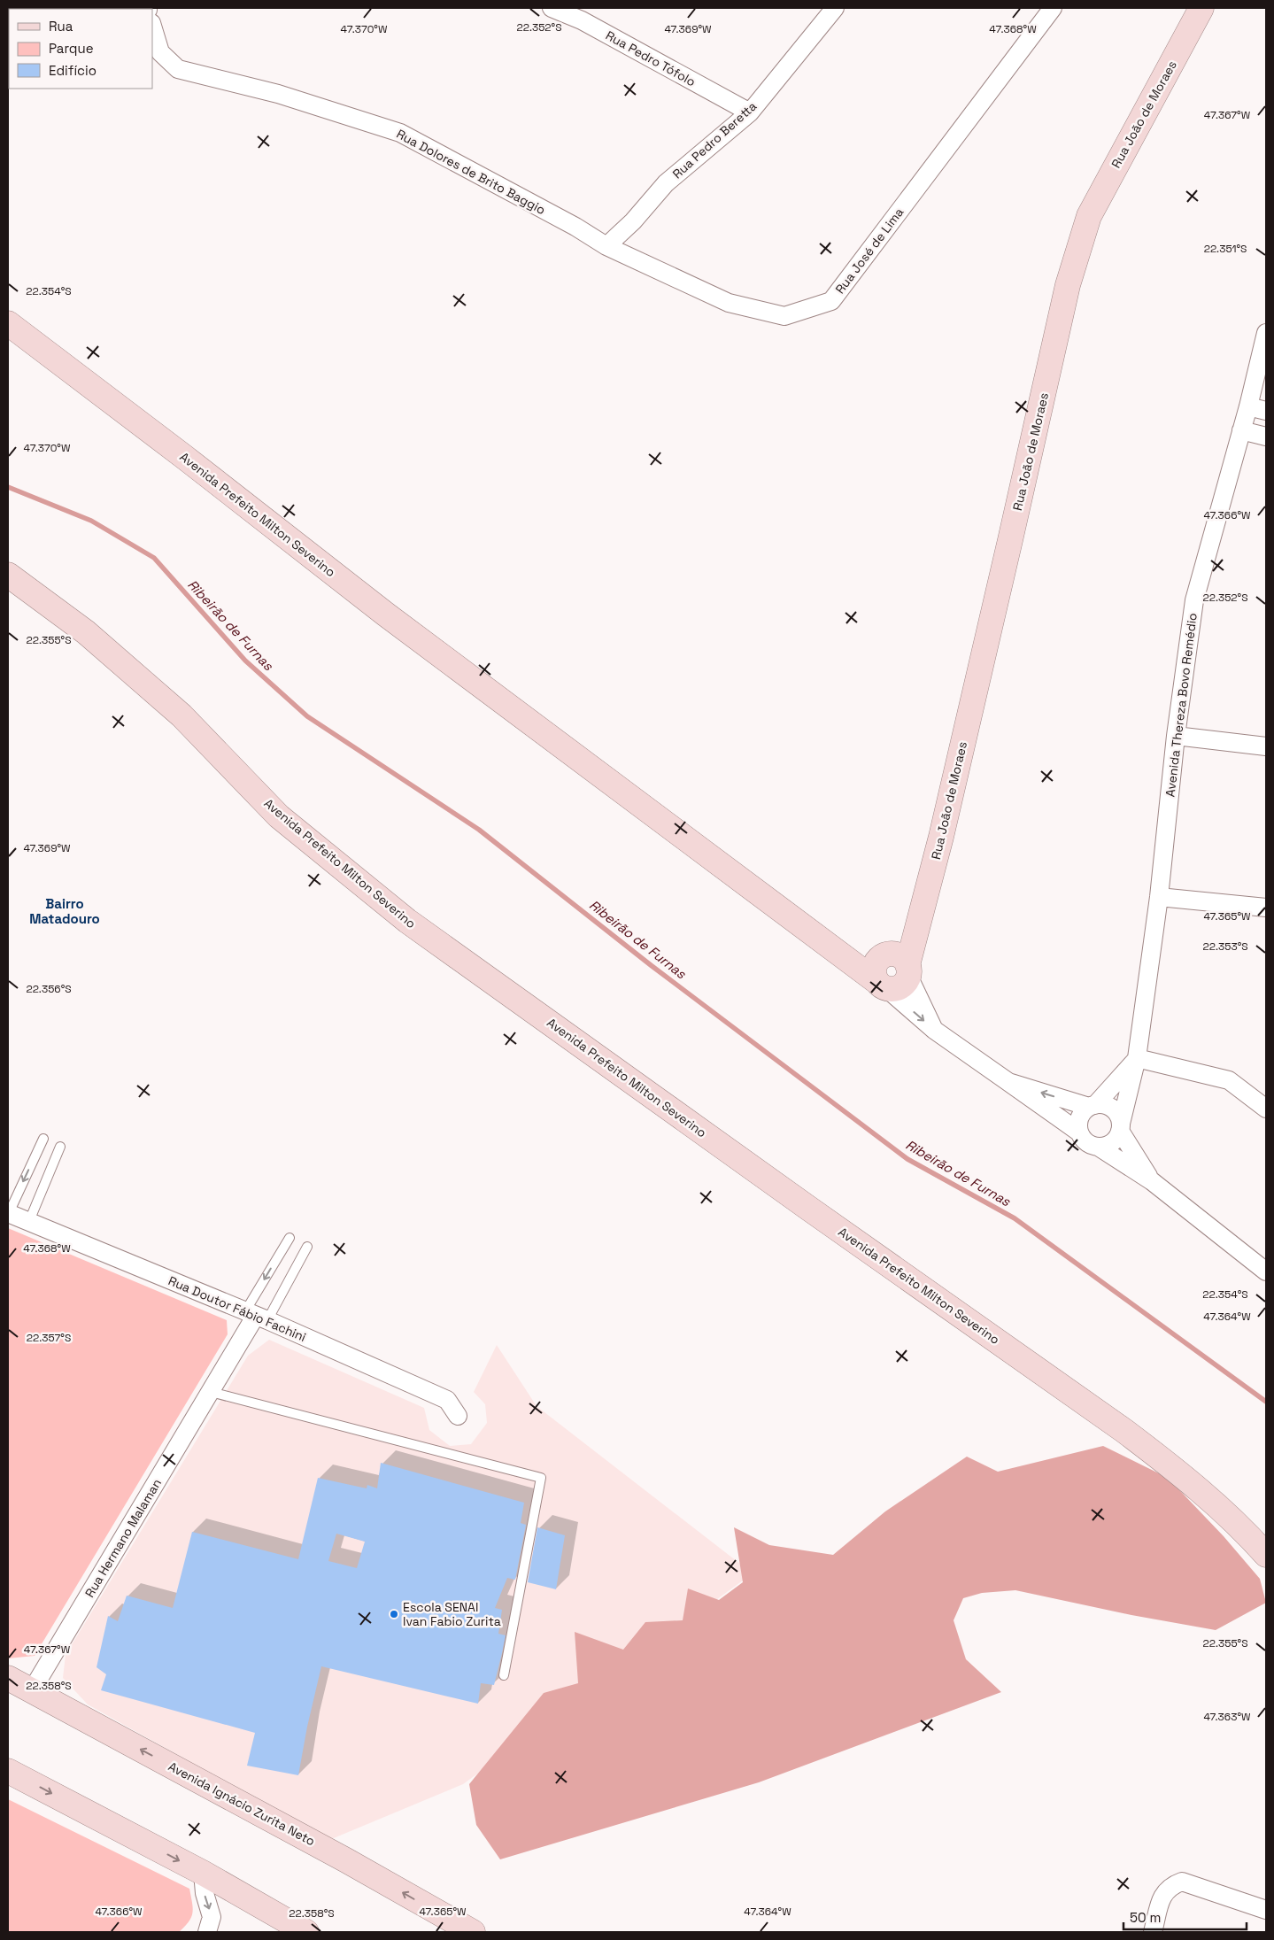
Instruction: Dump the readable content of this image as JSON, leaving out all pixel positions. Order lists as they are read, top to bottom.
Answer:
{
  "streets": {
    "main road": ["Rua João de Moraes", "Avenida Prefeito Milton Severino", "Avenida Ignácio Zurita Neto"],
    "street": [
      "Rua Pedro Tófolo",
      "Rua Pedro Beretta",
      "Rua Dolores de Brito Baggio",
      "Rua José de Lima",
      "Avenida Thereza Bovo Remédio",
      "Rua Doutor Fábio Fachini",
      "Rua Hermano Malaman"
    ]
  },
  "crossings": [
    ["Rua Pedro Tófolo", "Rua Pedro Beretta"],
    ["Rua João de Moraes", "Avenida Prefeito Milton Severino"],
    ["Rua Pedro Beretta", "Rua Dolores de Brito Baggio"],
    ["Rua Pedro Beretta", "Rua José de Lima"],
    ["Rua Dolores de Brito Baggio", "Rua José de Lima"],
    ["Avenida Prefeito Milton Severino", "Avenida Thereza Bovo Remédio"],
    ["Rua Doutor Fábio Fachini", "Rua Hermano Malaman"],
    ["Rua Hermano Malaman", "Avenida Ignácio Zurita Neto"]
  ],
  "districts": ["Bairro Matadouro"],
  "water": ["Ribeirão de Furnas"],
  "places": ["Escola SENAI Ivan Fabio Zurita"],
  "legend": ["Rua", "Parque", "Edifício"],
  "scale_bar": "50 m",
  "coordinates": [
    "22.352°S",
    "47.370°W",
    "47.369°W",
    "47.368°W",
    "47.367°W",
    "22.351°S",
    "22.354°S",
    "47.366°W",
    "22.355°S",
    "47.365°W",
    "22.353°S",
    "22.356°S",
    "47.364°W",
    "22.357°S",
    "22.358°S",
    "47.363°W"
  ]
}
